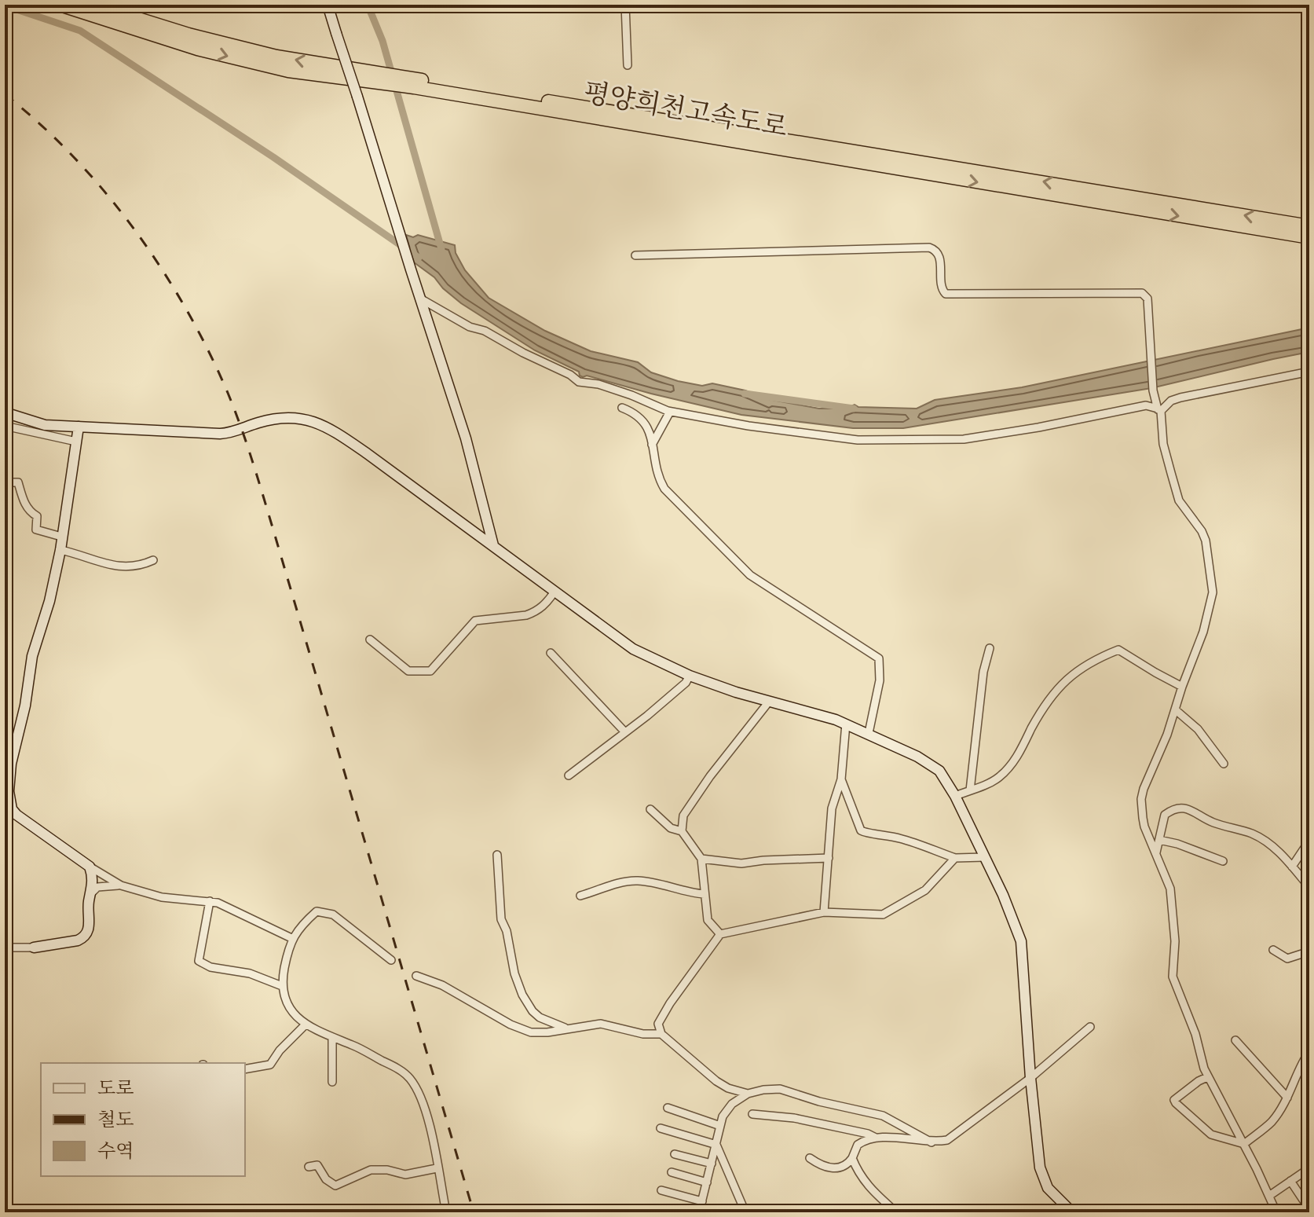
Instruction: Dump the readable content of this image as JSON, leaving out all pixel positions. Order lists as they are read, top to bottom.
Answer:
{
  "streets": {
    "highway": ["평양희천고속도로"]
  },
  "legend": ["도로", "철도", "수역"]
}
